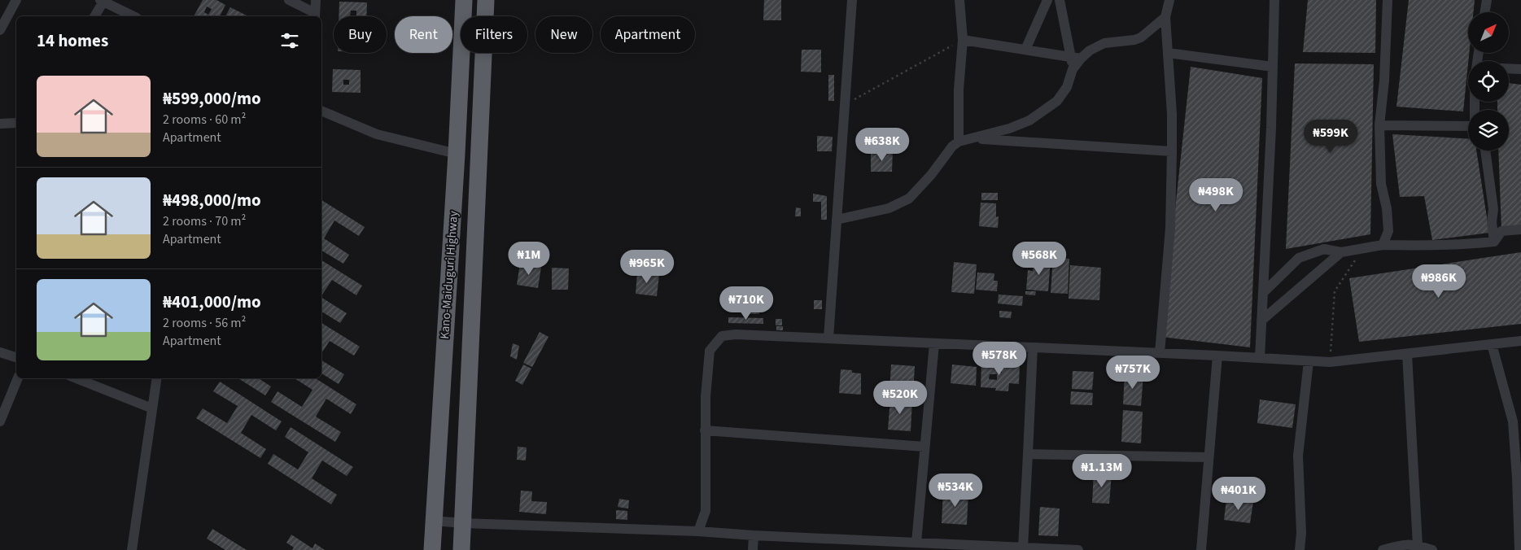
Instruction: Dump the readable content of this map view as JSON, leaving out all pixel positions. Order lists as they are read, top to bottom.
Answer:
{
  "streets": {
    "highway": ["Kano-Maiduguri Highway"]
  },
  "north": "top right",
  "page": {
    "chip": [
      "Buy",
      "Rent",
      "Filters",
      "New",
      "Apartment"
    ],
    "heading": "14 homes",
    "list": [
      {
        "name": "₦599,000/mo",
        "note": "2 rooms · 60 m² · Apartment"
      },
      {
        "name": "₦498,000/mo",
        "note": "2 rooms · 70 m² · Apartment"
      },
      {
        "name": "₦401,000/mo",
        "note": "2 rooms · 56 m² · Apartment"
      }
    ],
    "price": [
      "₦599K",
      "₦638K",
      "₦498K",
      "₦1M",
      "₦568K",
      "₦965K",
      "₦986K",
      "₦710K",
      "₦578K",
      "₦757K",
      "₦520K",
      "₦1.13M",
      "₦534K",
      "₦401K"
    ]
  }
}
